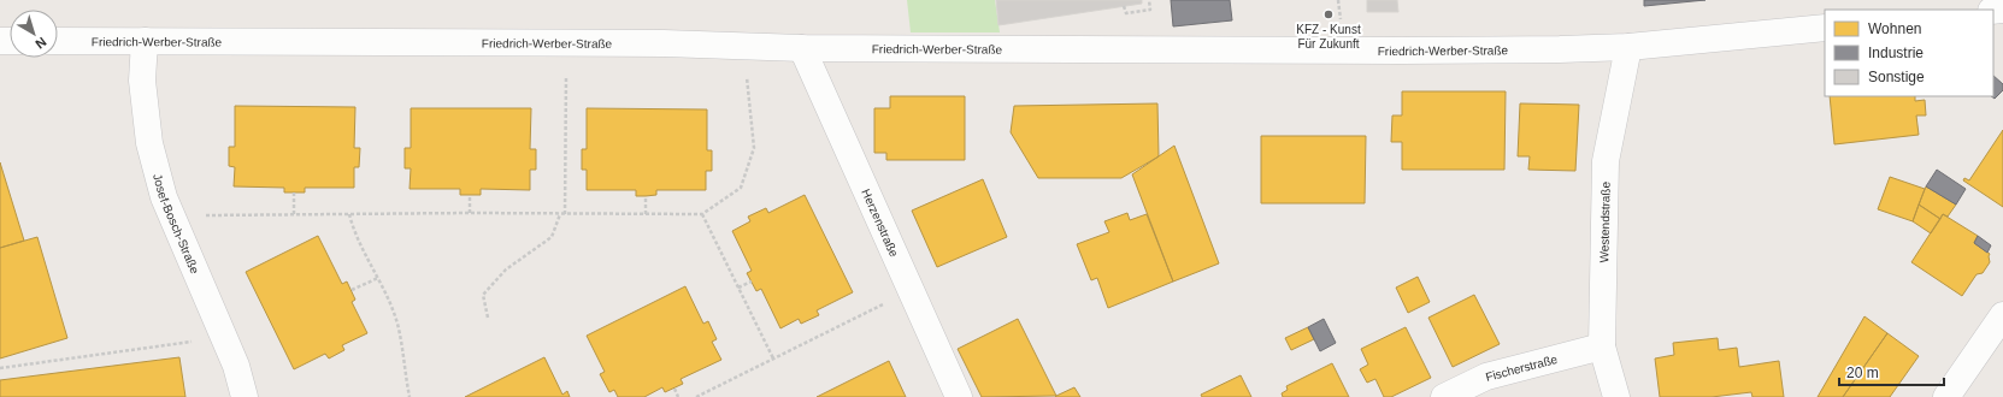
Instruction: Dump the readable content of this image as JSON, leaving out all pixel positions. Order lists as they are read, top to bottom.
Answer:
{
  "streets": {
    "street": [
      "Friedrich-Werber-Straße",
      "Westendstraße",
      "Josef-Bosch-Straße",
      "Herzenstraße",
      "Fischerstraße"
    ]
  },
  "crossings": [
    ["Friedrich-Werber-Straße", "Westendstraße"],
    ["Friedrich-Werber-Straße", "Josef-Bosch-Straße"],
    ["Friedrich-Werber-Straße", "Herzenstraße"],
    ["Westendstraße", "Fischerstraße"]
  ],
  "places": ["KFZ - Kunst Für Zukunft"],
  "legend": ["Wohnen", "Industrie", "Sonstige"],
  "scale_bar": "20 m",
  "north": "bottom right"
}
